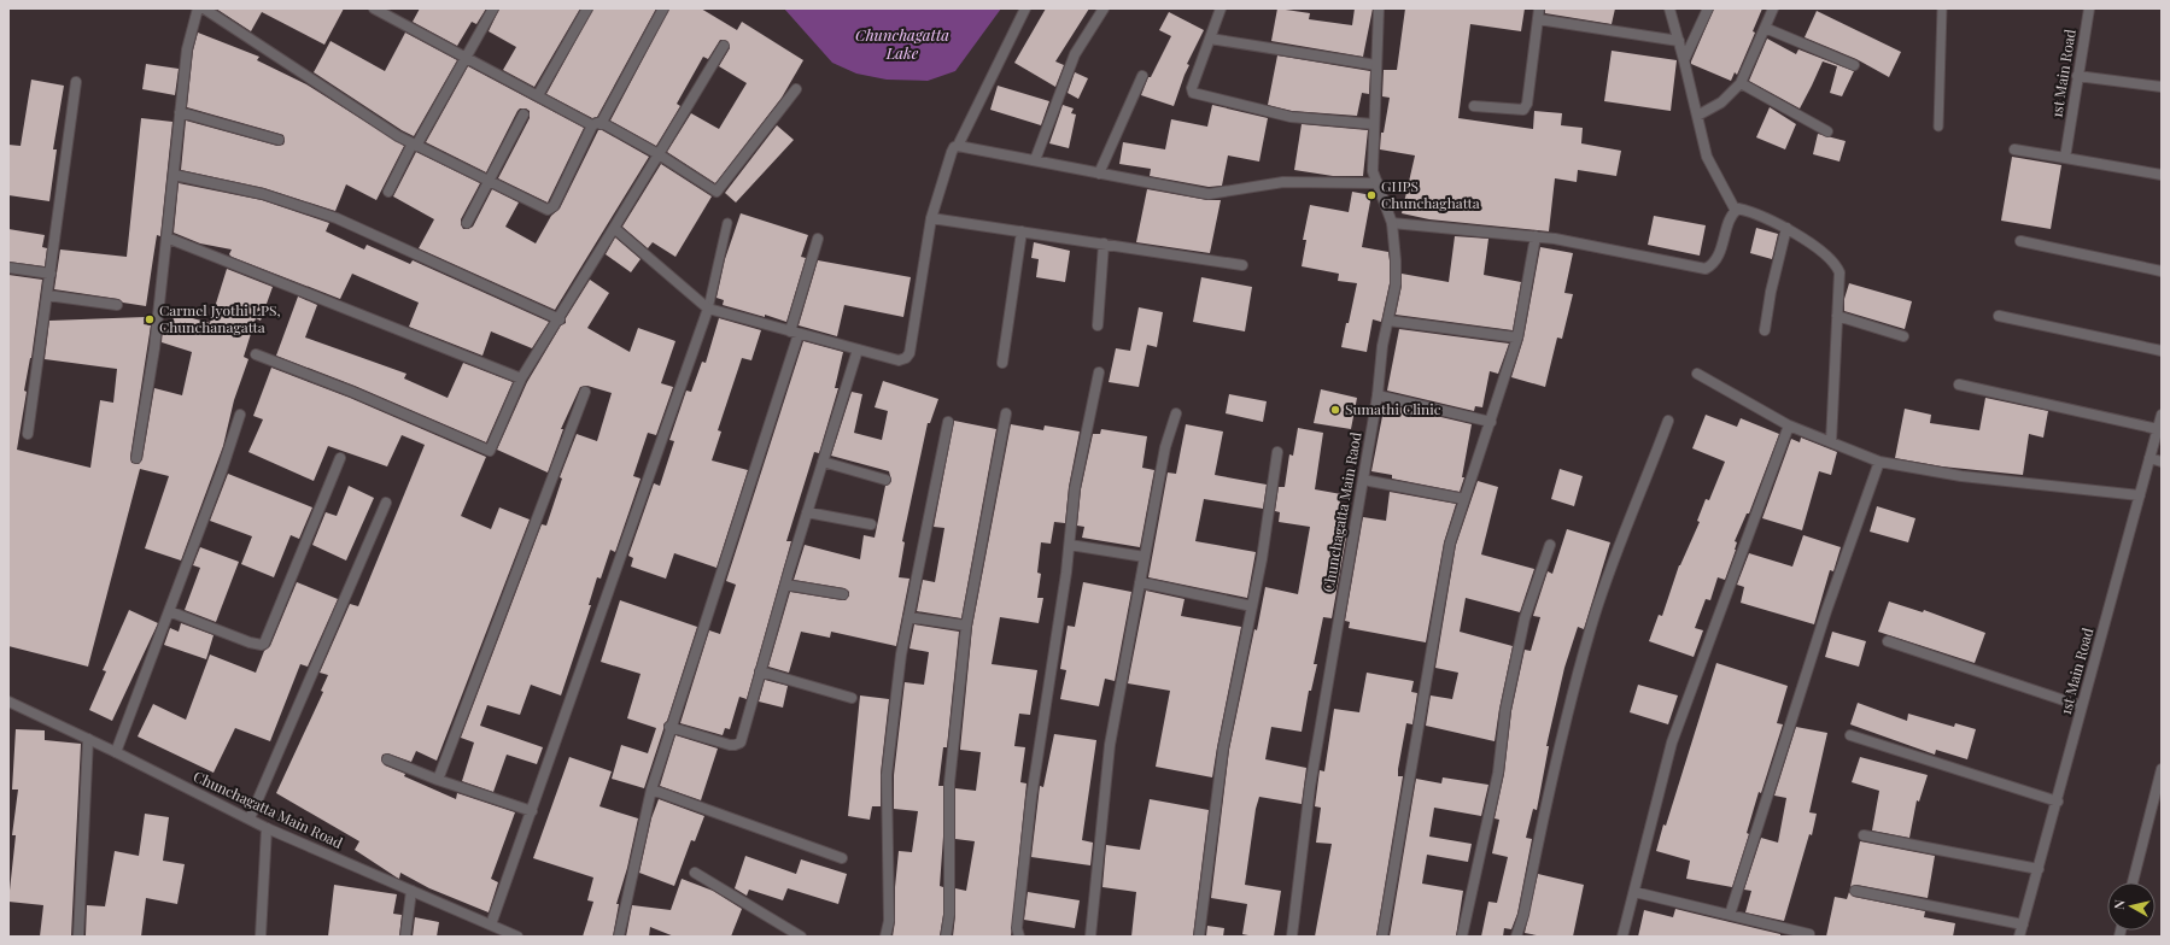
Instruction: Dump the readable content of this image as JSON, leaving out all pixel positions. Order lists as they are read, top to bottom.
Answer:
{
  "streets": {
    "street": ["1st Main Road", "Chunchagatta Main Raod", "Chunchagatta Main Road"]
  },
  "water": ["Chunchagatta Lake"],
  "places": ["GHPS Chunchaghatta", "Carmel Jyothi LPS, Chunchanagatta", "Sumathi Clinic"],
  "north": "left"
}
